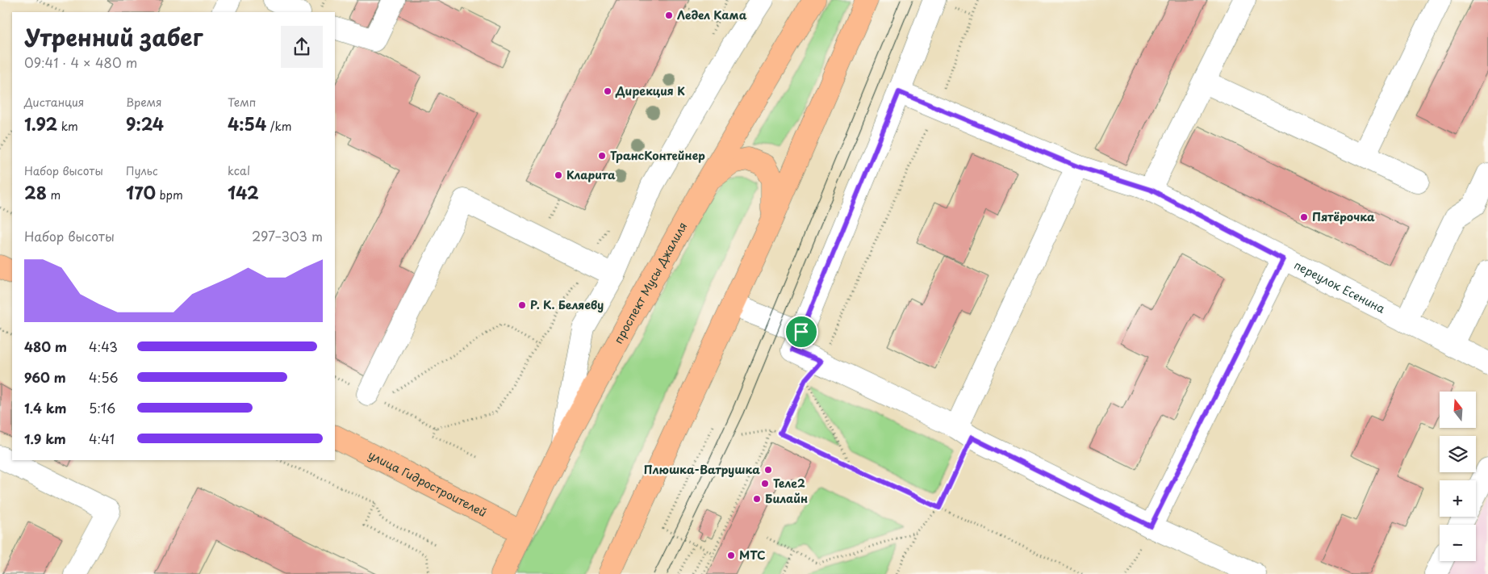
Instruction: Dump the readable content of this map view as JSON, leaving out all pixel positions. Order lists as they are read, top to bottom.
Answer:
{
  "streets": {
    "main road": ["проспект Мусы Джалиля", "улица Гидростроителей"],
    "street": ["переулок Есенина"]
  },
  "crossings": [
    ["проспект Мусы Джалиля", "улица Гидростроителей"]
  ],
  "places": [
    "Ледел Кама",
    "Дирекция К",
    "ТрансКонтейнер",
    "Кларита",
    "Пятёрочка",
    "Р. К. Беляеву",
    "Плюшка-Ватрушка",
    "Теле2",
    "Билайн",
    "МТС"
  ],
  "north": "top",
  "page": {
    "heading": ["Утренний забег", "09:41 · 4 × 480 m"],
    "stats": [
      ["Дистанция", "1.92 km"],
      ["Время", "9:24"],
      ["Темп", "4:54 /km"],
      ["Набор высоты", "28 m"],
      ["Пульс", "170 bpm"],
      ["kcal", "142"]
    ],
    "chart": ["Набор высоты", "297–303 m"],
    "list": [
      {
        "name": "480 m",
        "note": "4:43"
      },
      {
        "name": "960 m",
        "note": "4:56"
      },
      {
        "name": "1.4 km",
        "note": "5:16"
      },
      {
        "name": "1.9 km",
        "note": "4:41"
      }
    ],
    "map_buttons": ["+", "−"]
  }
}
